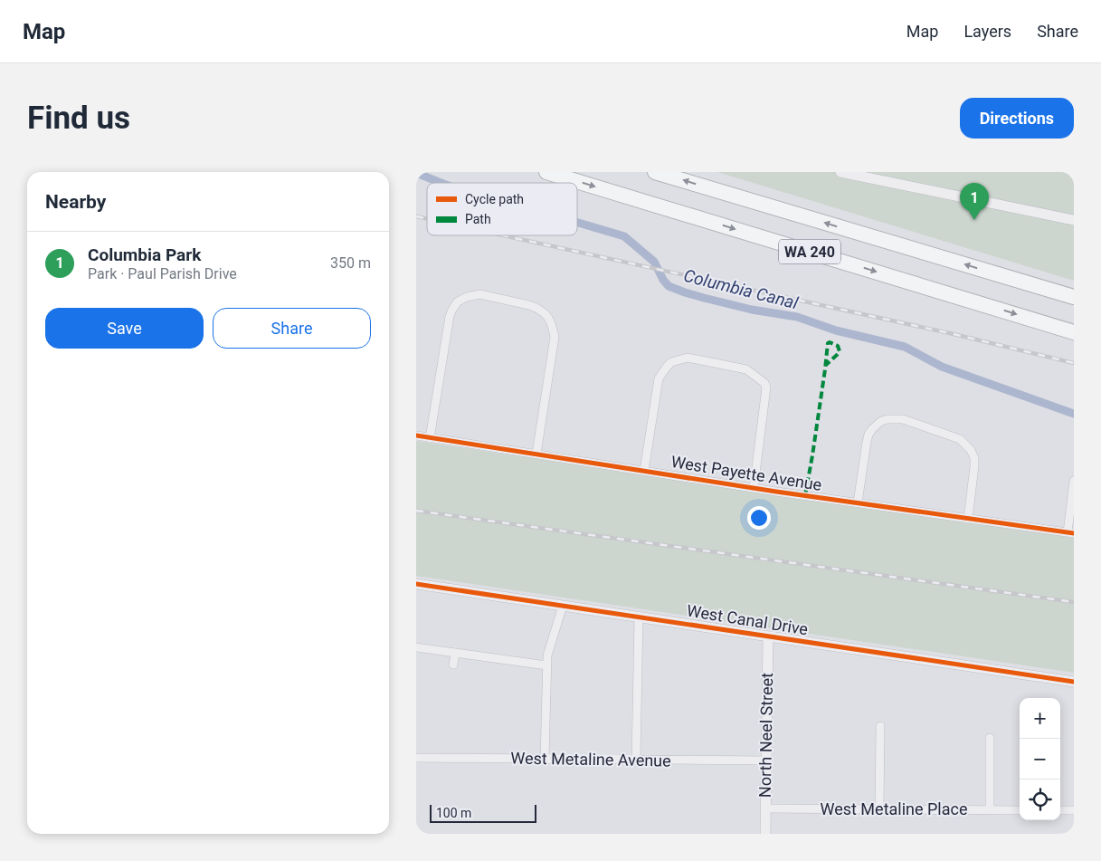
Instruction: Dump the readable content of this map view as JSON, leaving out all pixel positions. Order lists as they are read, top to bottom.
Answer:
{
  "streets": {
    "highway": ["WA 240"],
    "street": [
      "West Payette Avenue",
      "West Canal Drive",
      "North Neel Street",
      "West Metaline Avenue",
      "West Metaline Place"
    ]
  },
  "crossings": [
    ["West Canal Drive", "North Neel Street"],
    ["North Neel Street", "West Metaline Avenue"],
    ["North Neel Street", "West Metaline Place"]
  ],
  "water": ["Columbia Canal"],
  "legend": ["Cycle path", "Path"],
  "scale_bar": "100 m",
  "page": {
    "header": "Map",
    "nav": ["Map", "Layers", "Share"],
    "buttons": [
      "Directions",
      ["Save", "Share"]
    ],
    "title": "Find us",
    "heading": "Nearby",
    "pins": "1",
    "list": [
      {
        "mark": "1",
        "name": "Columbia Park",
        "note": "Park · Paul Parish Drive",
        "value": "350 m"
      }
    ],
    "map_buttons": ["+", "−"],
    "scale": "100 m"
  }
}
